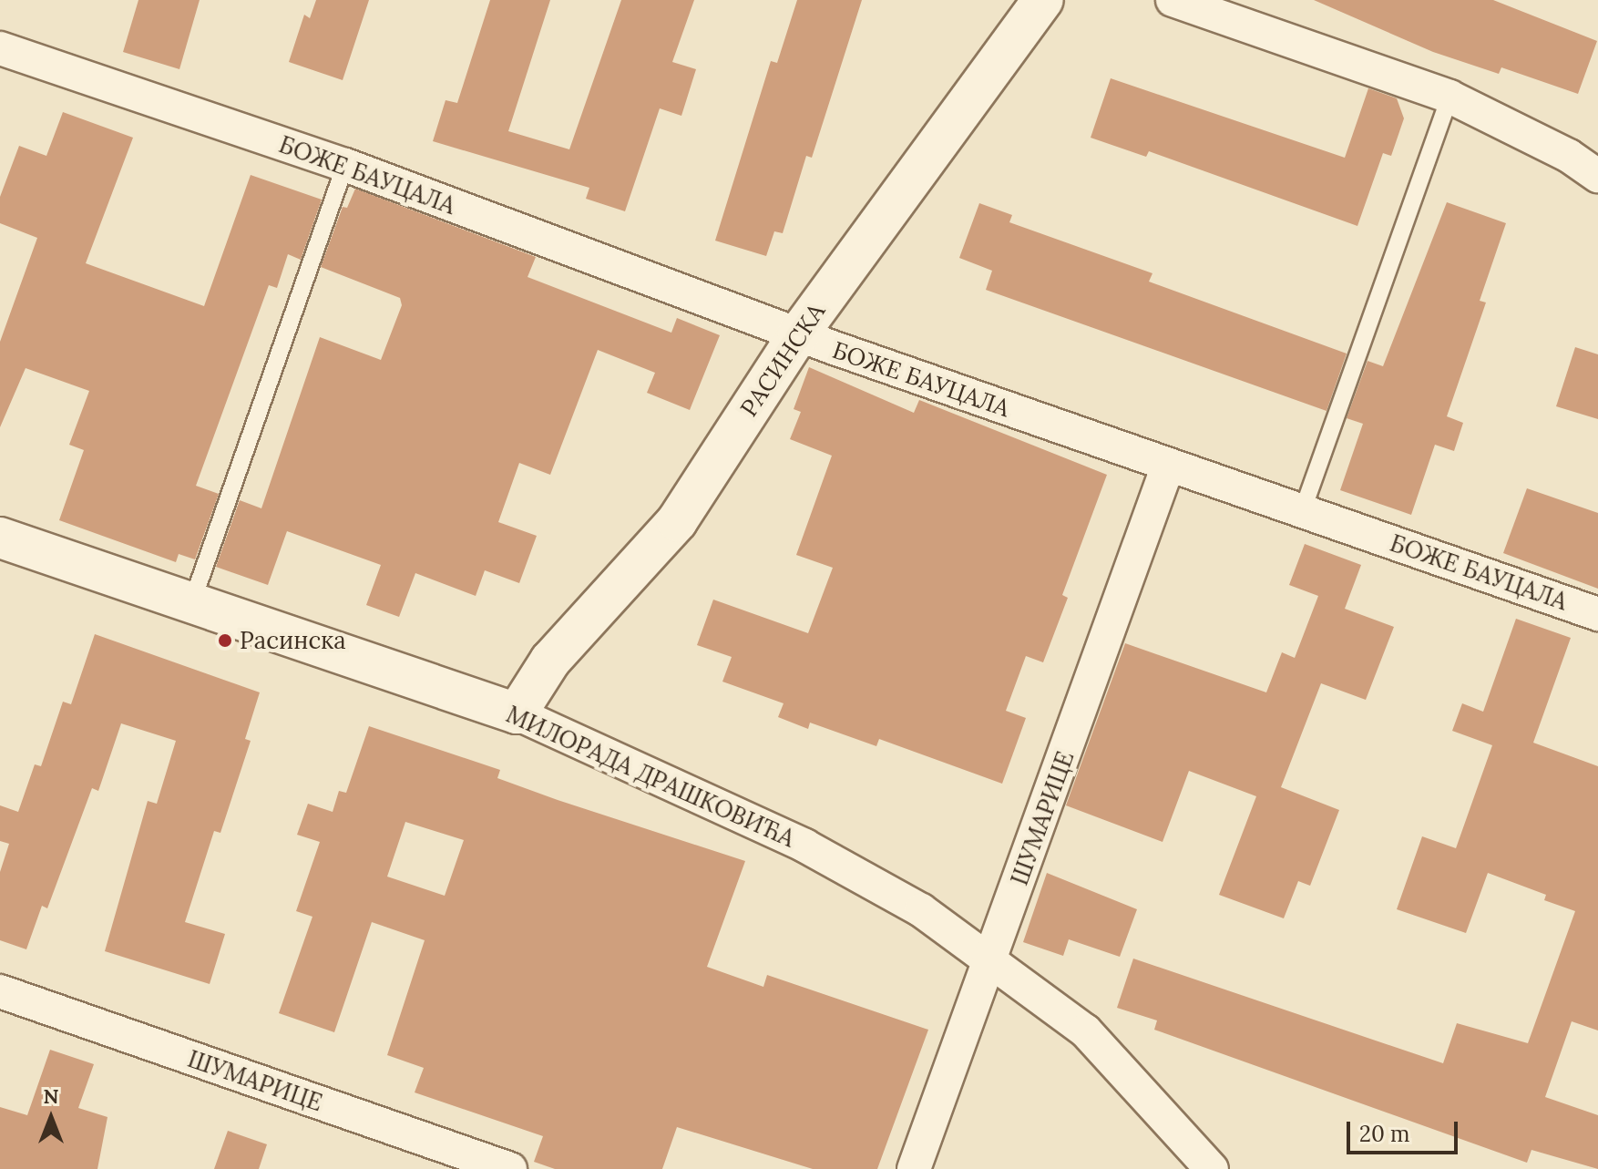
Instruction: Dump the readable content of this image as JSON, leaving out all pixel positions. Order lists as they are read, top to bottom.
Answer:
{
  "streets": {
    "street": [
      "БОЖЕ БАУЦАЛА",
      "РАСИНСКА",
      "МИЛОРАДА ДРАШКОВИЋА",
      "ШУМАРИЦЕ"
    ]
  },
  "crossings": [
    ["БОЖЕ БАУЦАЛА", "РАСИНСКА"],
    ["БОЖЕ БАУЦАЛА", "ШУМАРИЦЕ"],
    ["РАСИНСКА", "МИЛОРАДА ДРАШКОВИЋА"],
    ["МИЛОРАДА ДРАШКОВИЋА", "ШУМАРИЦЕ"]
  ],
  "places": ["Расинска"],
  "scale_bar": "20 m",
  "north": "top"
}
